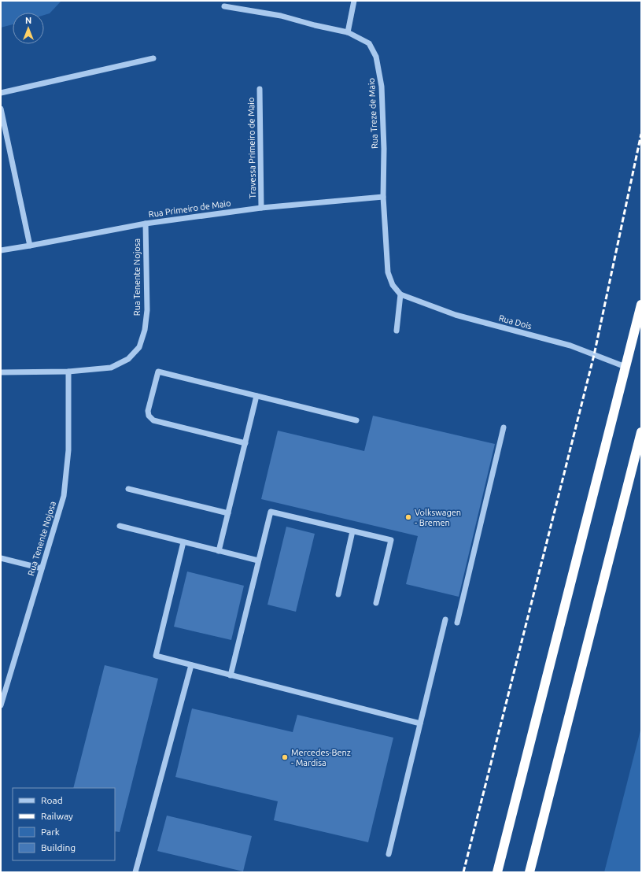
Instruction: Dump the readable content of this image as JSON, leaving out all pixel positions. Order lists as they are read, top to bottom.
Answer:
{
  "streets": {
    "street": [
      "Rua Treze de Maio",
      "Travessa Primeiro de Maio",
      "Rua Primeiro de Maio",
      "Rua Tenente Nojosa",
      "Rua Dois"
    ]
  },
  "crossings": [
    ["Rua Treze de Maio", "Rua Primeiro de Maio"],
    ["Rua Treze de Maio", "Rua Dois"],
    ["Travessa Primeiro de Maio", "Rua Primeiro de Maio"],
    ["Rua Primeiro de Maio", "Rua Tenente Nojosa"]
  ],
  "places": ["Volkswagen - Bremen", "Mercedes-Benz - Mardisa"],
  "legend": [
    "Road",
    "Railway",
    "Park",
    "Building"
  ],
  "north": "top"
}
